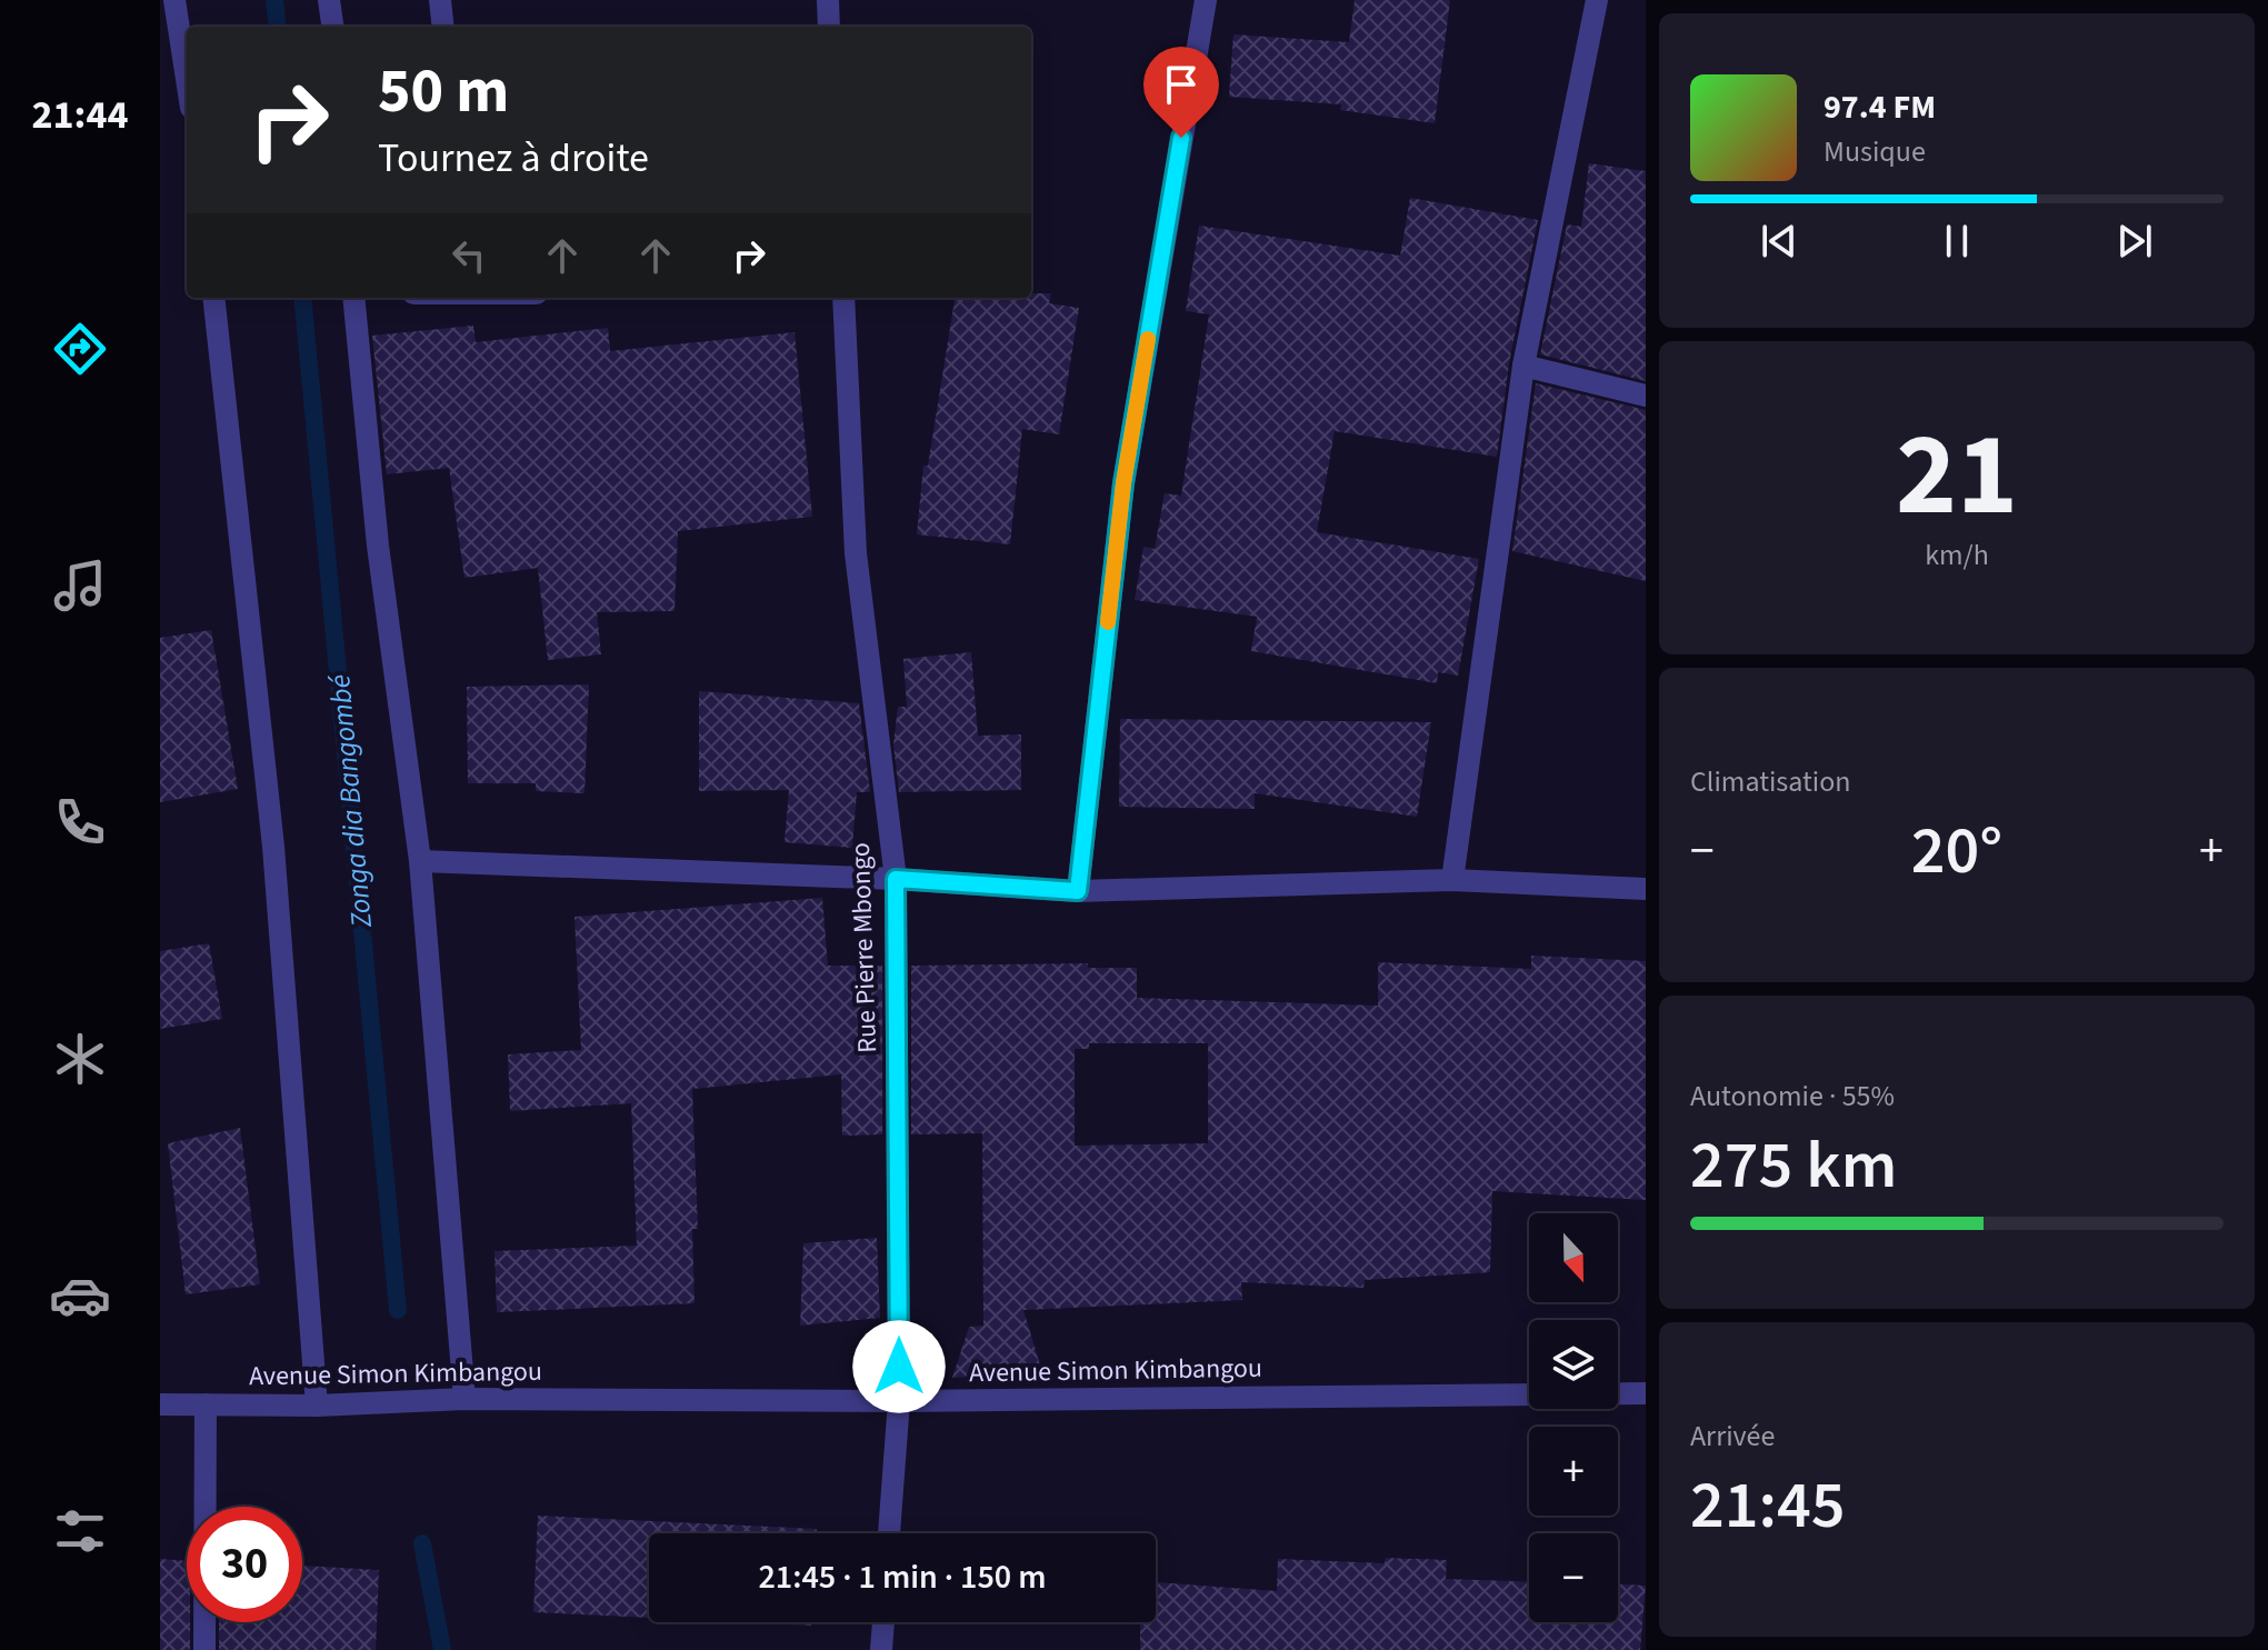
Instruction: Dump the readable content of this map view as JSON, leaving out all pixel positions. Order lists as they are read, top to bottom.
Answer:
{
  "streets": {
    "street": ["Rue Pierre Mbongo", "Avenue Simon Kimbangou"]
  },
  "crossings": [
    ["Rue Pierre Mbongo", "Avenue Simon Kimbangou"]
  ],
  "water": ["Zonga dia Bangombé"],
  "north": "bottom",
  "page": {
    "tabs": "21:44",
    "turn": ["50 m", "Tournez à droite"],
    "song": ["97.4 FM", "Musique"],
    "tile": [
      ["21", "km/h"],
      "Climatisation",
      ["Autonomie · 55%", "275 km"],
      ["Arrivée", "21:45"]
    ],
    "heat": ["−", "20°", "+"],
    "map_buttons": ["+", "−"],
    "limit": "30",
    "trip": "21:45 · 1 min · 150 m"
  }
}
